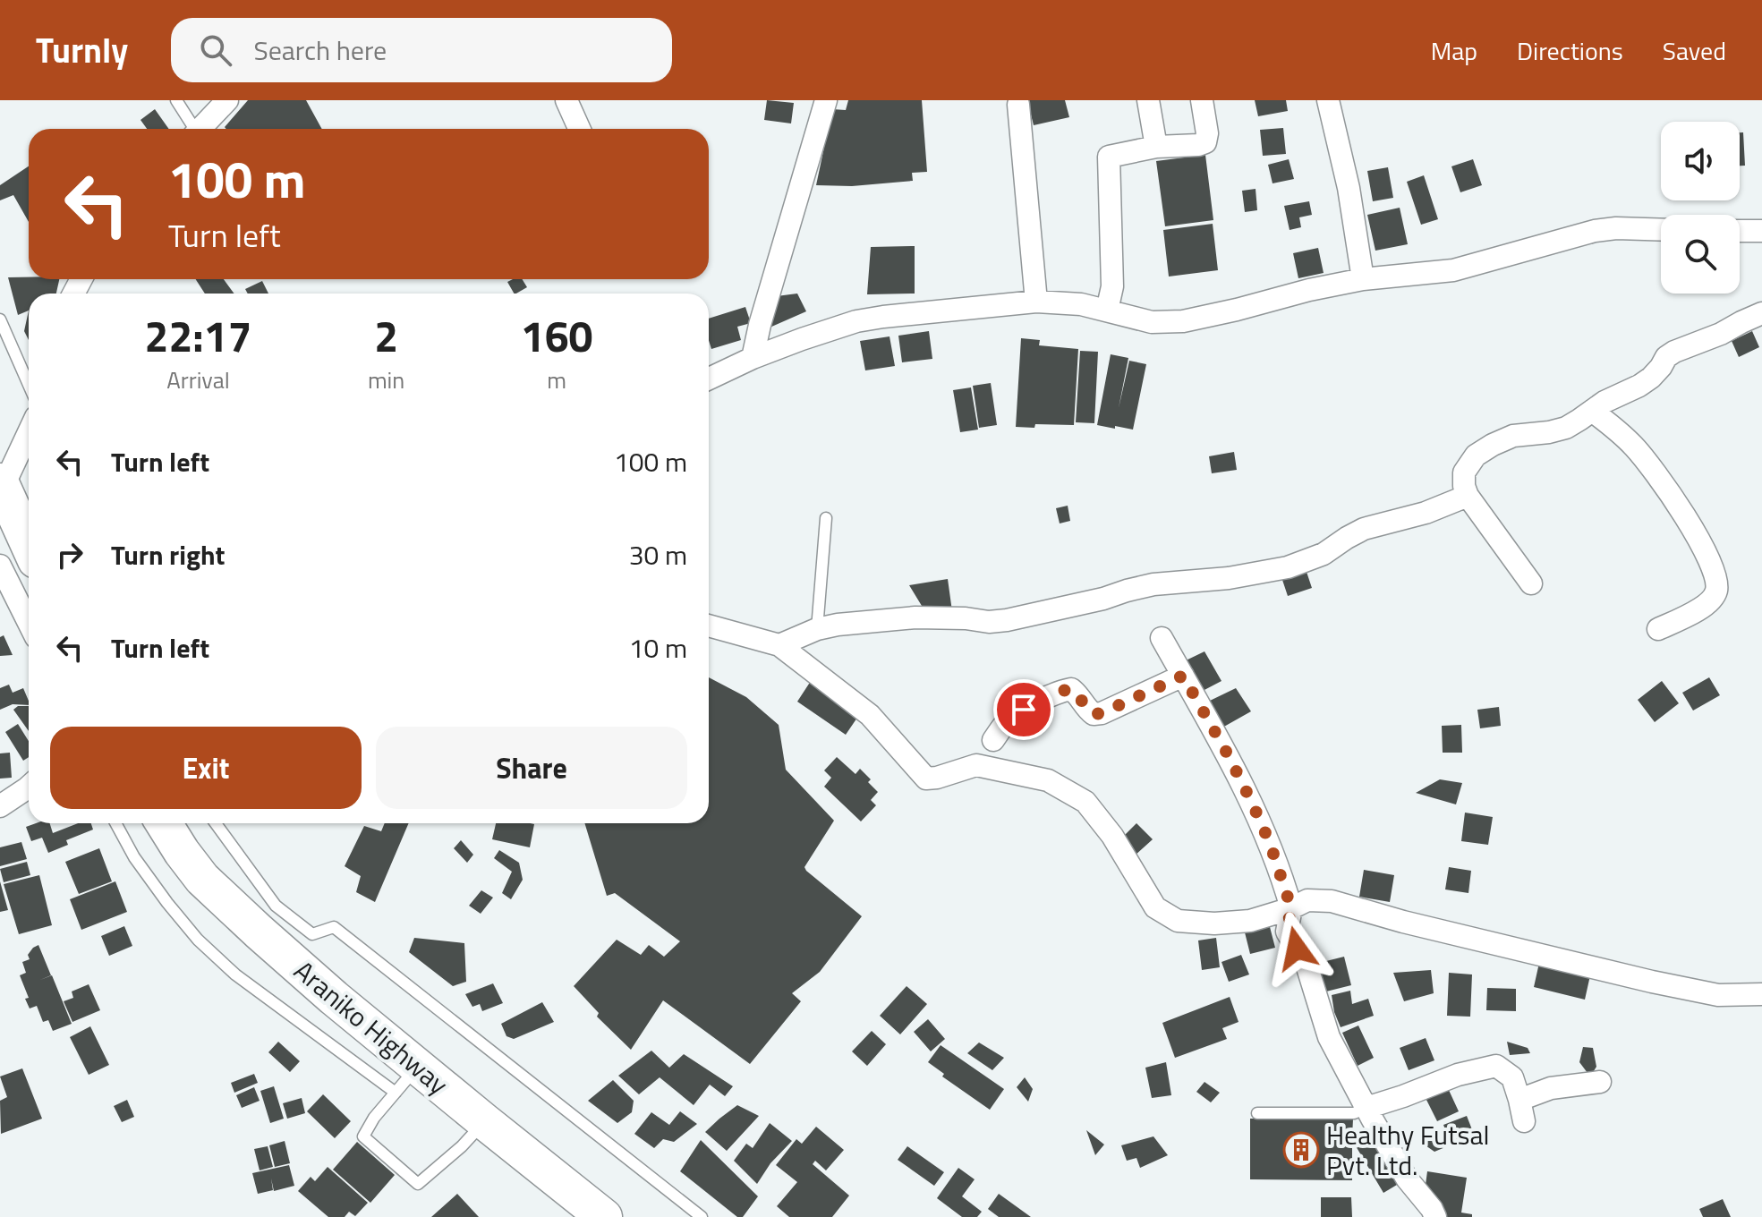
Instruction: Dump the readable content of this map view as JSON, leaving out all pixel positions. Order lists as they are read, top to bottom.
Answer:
{
  "streets": {
    "highway": ["Araniko Highway"]
  },
  "places": {
    "building": ["Healthy Futsal Pvt. Ltd."]
  },
  "page": {
    "header": "Turnly",
    "search": "Search here",
    "nav": ["Map", "Directions", "Saved"],
    "turn": ["100 m", "Turn left"],
    "eta": [
      "22:17",
      "Arrival",
      "2",
      "min",
      "160",
      "m"
    ],
    "list": [
      {
        "name": "Turn left",
        "value": "100 m"
      },
      {
        "name": "Turn right",
        "value": "30 m"
      },
      {
        "name": "Turn left",
        "value": "10 m"
      }
    ],
    "buttons": ["Exit", "Share"]
  }
}
